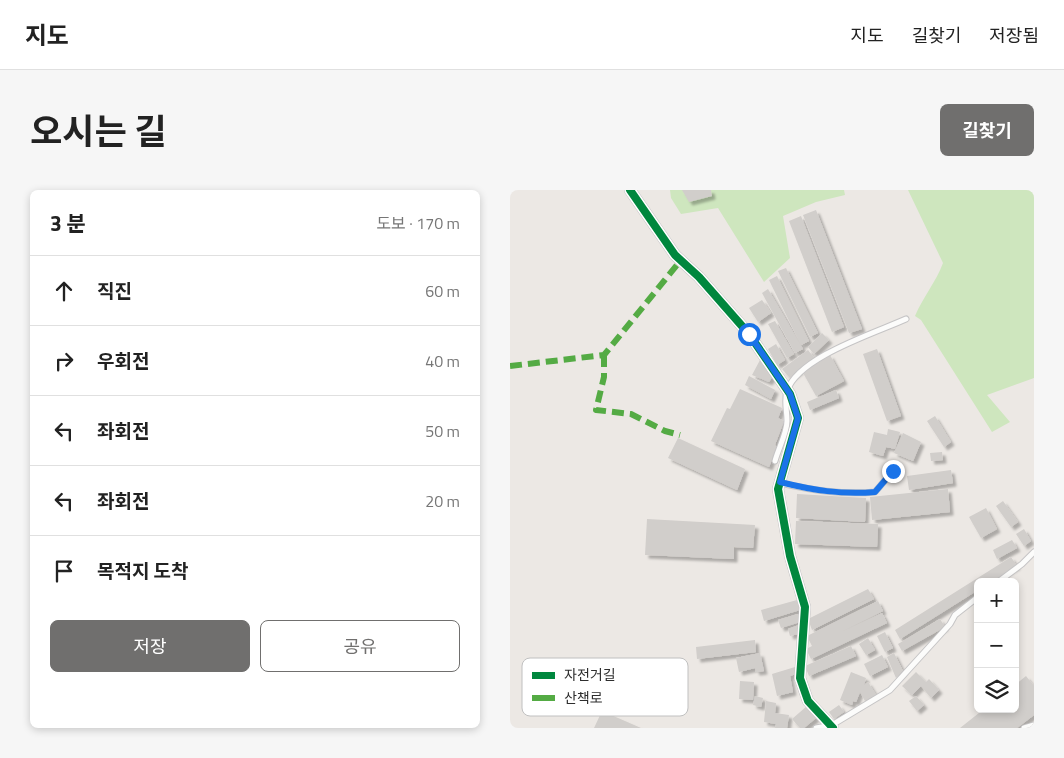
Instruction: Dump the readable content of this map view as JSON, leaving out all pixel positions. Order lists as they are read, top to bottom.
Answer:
{
  "legend": ["자전거길", "산책로"],
  "page": {
    "header": "지도",
    "nav": ["지도", "길찾기", "저장됨"],
    "title": "오시는 길",
    "buttons": [
      "길찾기",
      ["저장", "공유"]
    ],
    "heading": ["3 분", "도보 · 170 m"],
    "list": [
      ["직진", "60 m"],
      ["우회전", "40 m"],
      ["좌회전", "50 m"],
      ["좌회전", "20 m"],
      "목적지 도착"
    ],
    "map_buttons": ["+", "−"]
  }
}
